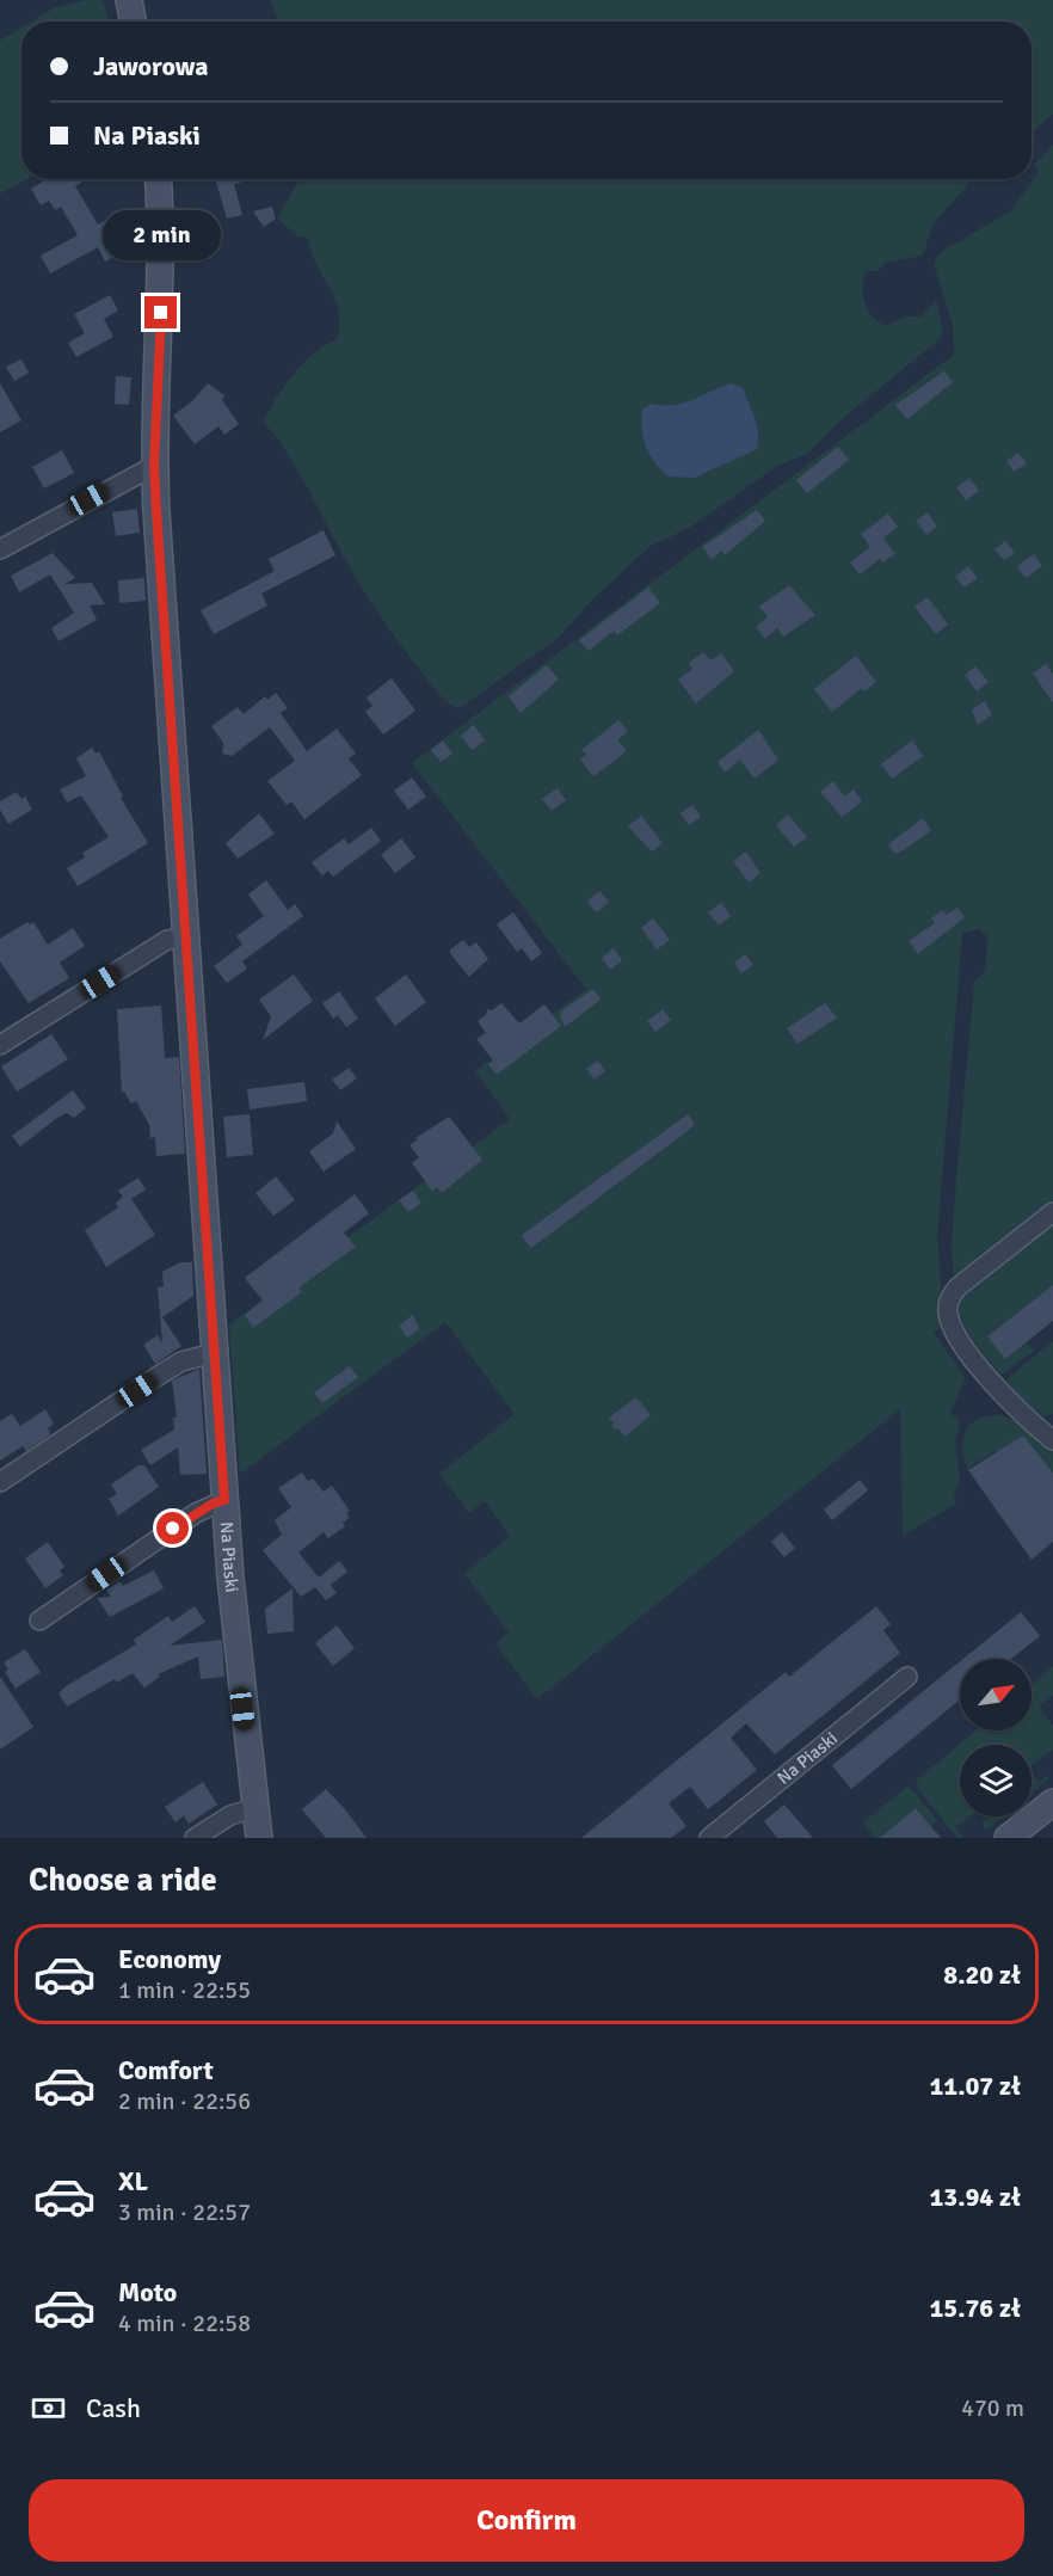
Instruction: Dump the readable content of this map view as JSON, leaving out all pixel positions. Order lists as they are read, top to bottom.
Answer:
{
  "streets": {
    "street": ["Na Piaski"]
  },
  "north": "top right",
  "page": {
    "banner": ["Jaworowa", "Na Piaski"],
    "bubble": "2 min",
    "heading": "Choose a ride",
    "list": [
      {
        "name": "Economy",
        "note": "1 min · 22:55",
        "value": "8.20 zł"
      },
      {
        "name": "Comfort",
        "note": "2 min · 22:56",
        "value": "11.07 zł"
      },
      {
        "name": "XL",
        "note": "3 min · 22:57",
        "value": "13.94 zł"
      },
      {
        "name": "Moto",
        "note": "4 min · 22:58",
        "value": "15.76 zł"
      }
    ],
    "pay": ["Cash", "470 m"],
    "buttons": "Confirm"
  }
}
